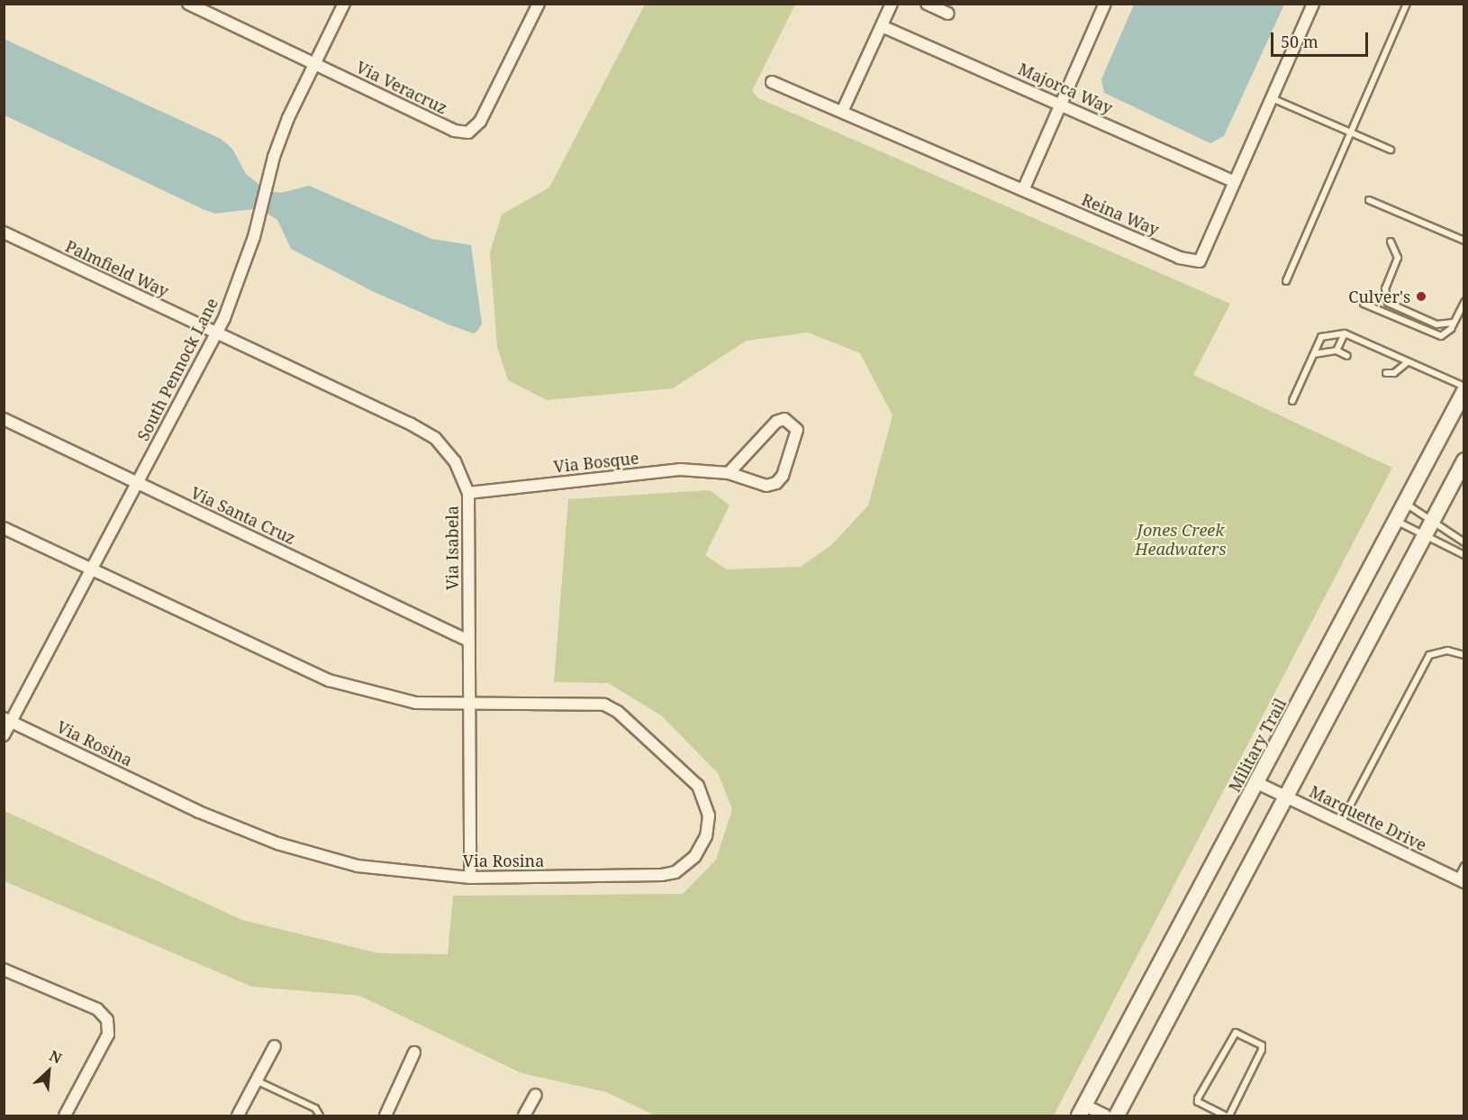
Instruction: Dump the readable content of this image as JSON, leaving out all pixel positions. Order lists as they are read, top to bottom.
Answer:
{
  "streets": {
    "main road": ["Military Trail"],
    "street": [
      "Via Veracruz",
      "Majorca Way",
      "Reina Way",
      "Palmfield Way",
      "South Pennock Lane",
      "Via Bosque",
      "Via Santa Cruz",
      "Via Isabela",
      "Via Rosina",
      "Marquette Drive"
    ]
  },
  "crossings": [
    ["Via Veracruz", "South Pennock Lane"],
    ["Majorca Way", "Reina Way"],
    ["Palmfield Way", "South Pennock Lane"],
    ["Palmfield Way", "Via Isabela"],
    ["South Pennock Lane", "Via Santa Cruz"],
    ["South Pennock Lane", "Via Isabela"],
    ["South Pennock Lane", "Via Rosina"],
    ["Via Bosque", "Via Isabela"],
    ["Via Santa Cruz", "Via Isabela"],
    ["Via Isabela", "Via Rosina"],
    ["Military Trail", "Marquette Drive"]
  ],
  "parks": ["Jones Creek Headwaters"],
  "places": ["Culver's"],
  "scale_bar": "50 m",
  "north": "top right"
}
